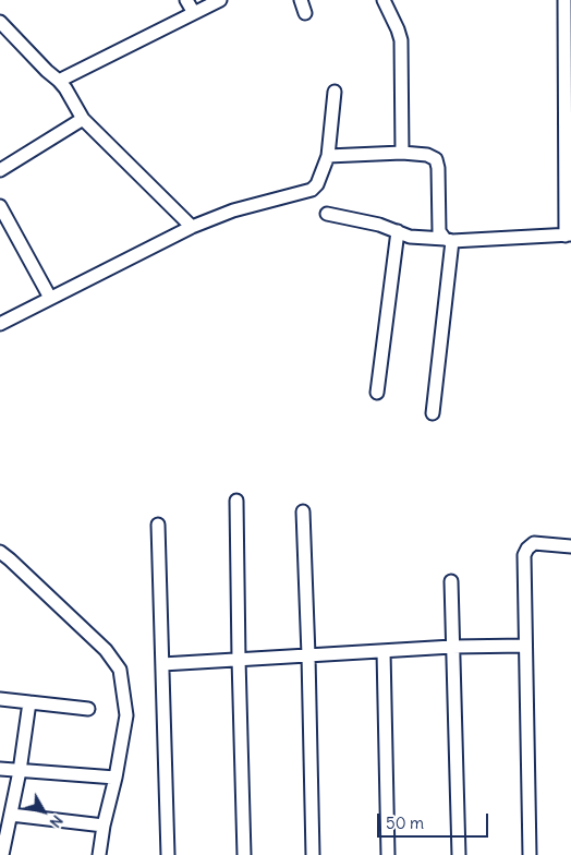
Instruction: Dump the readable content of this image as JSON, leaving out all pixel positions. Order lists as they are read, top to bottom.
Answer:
{
  "scale_bar": "50 m",
  "north": "bottom right"
}
